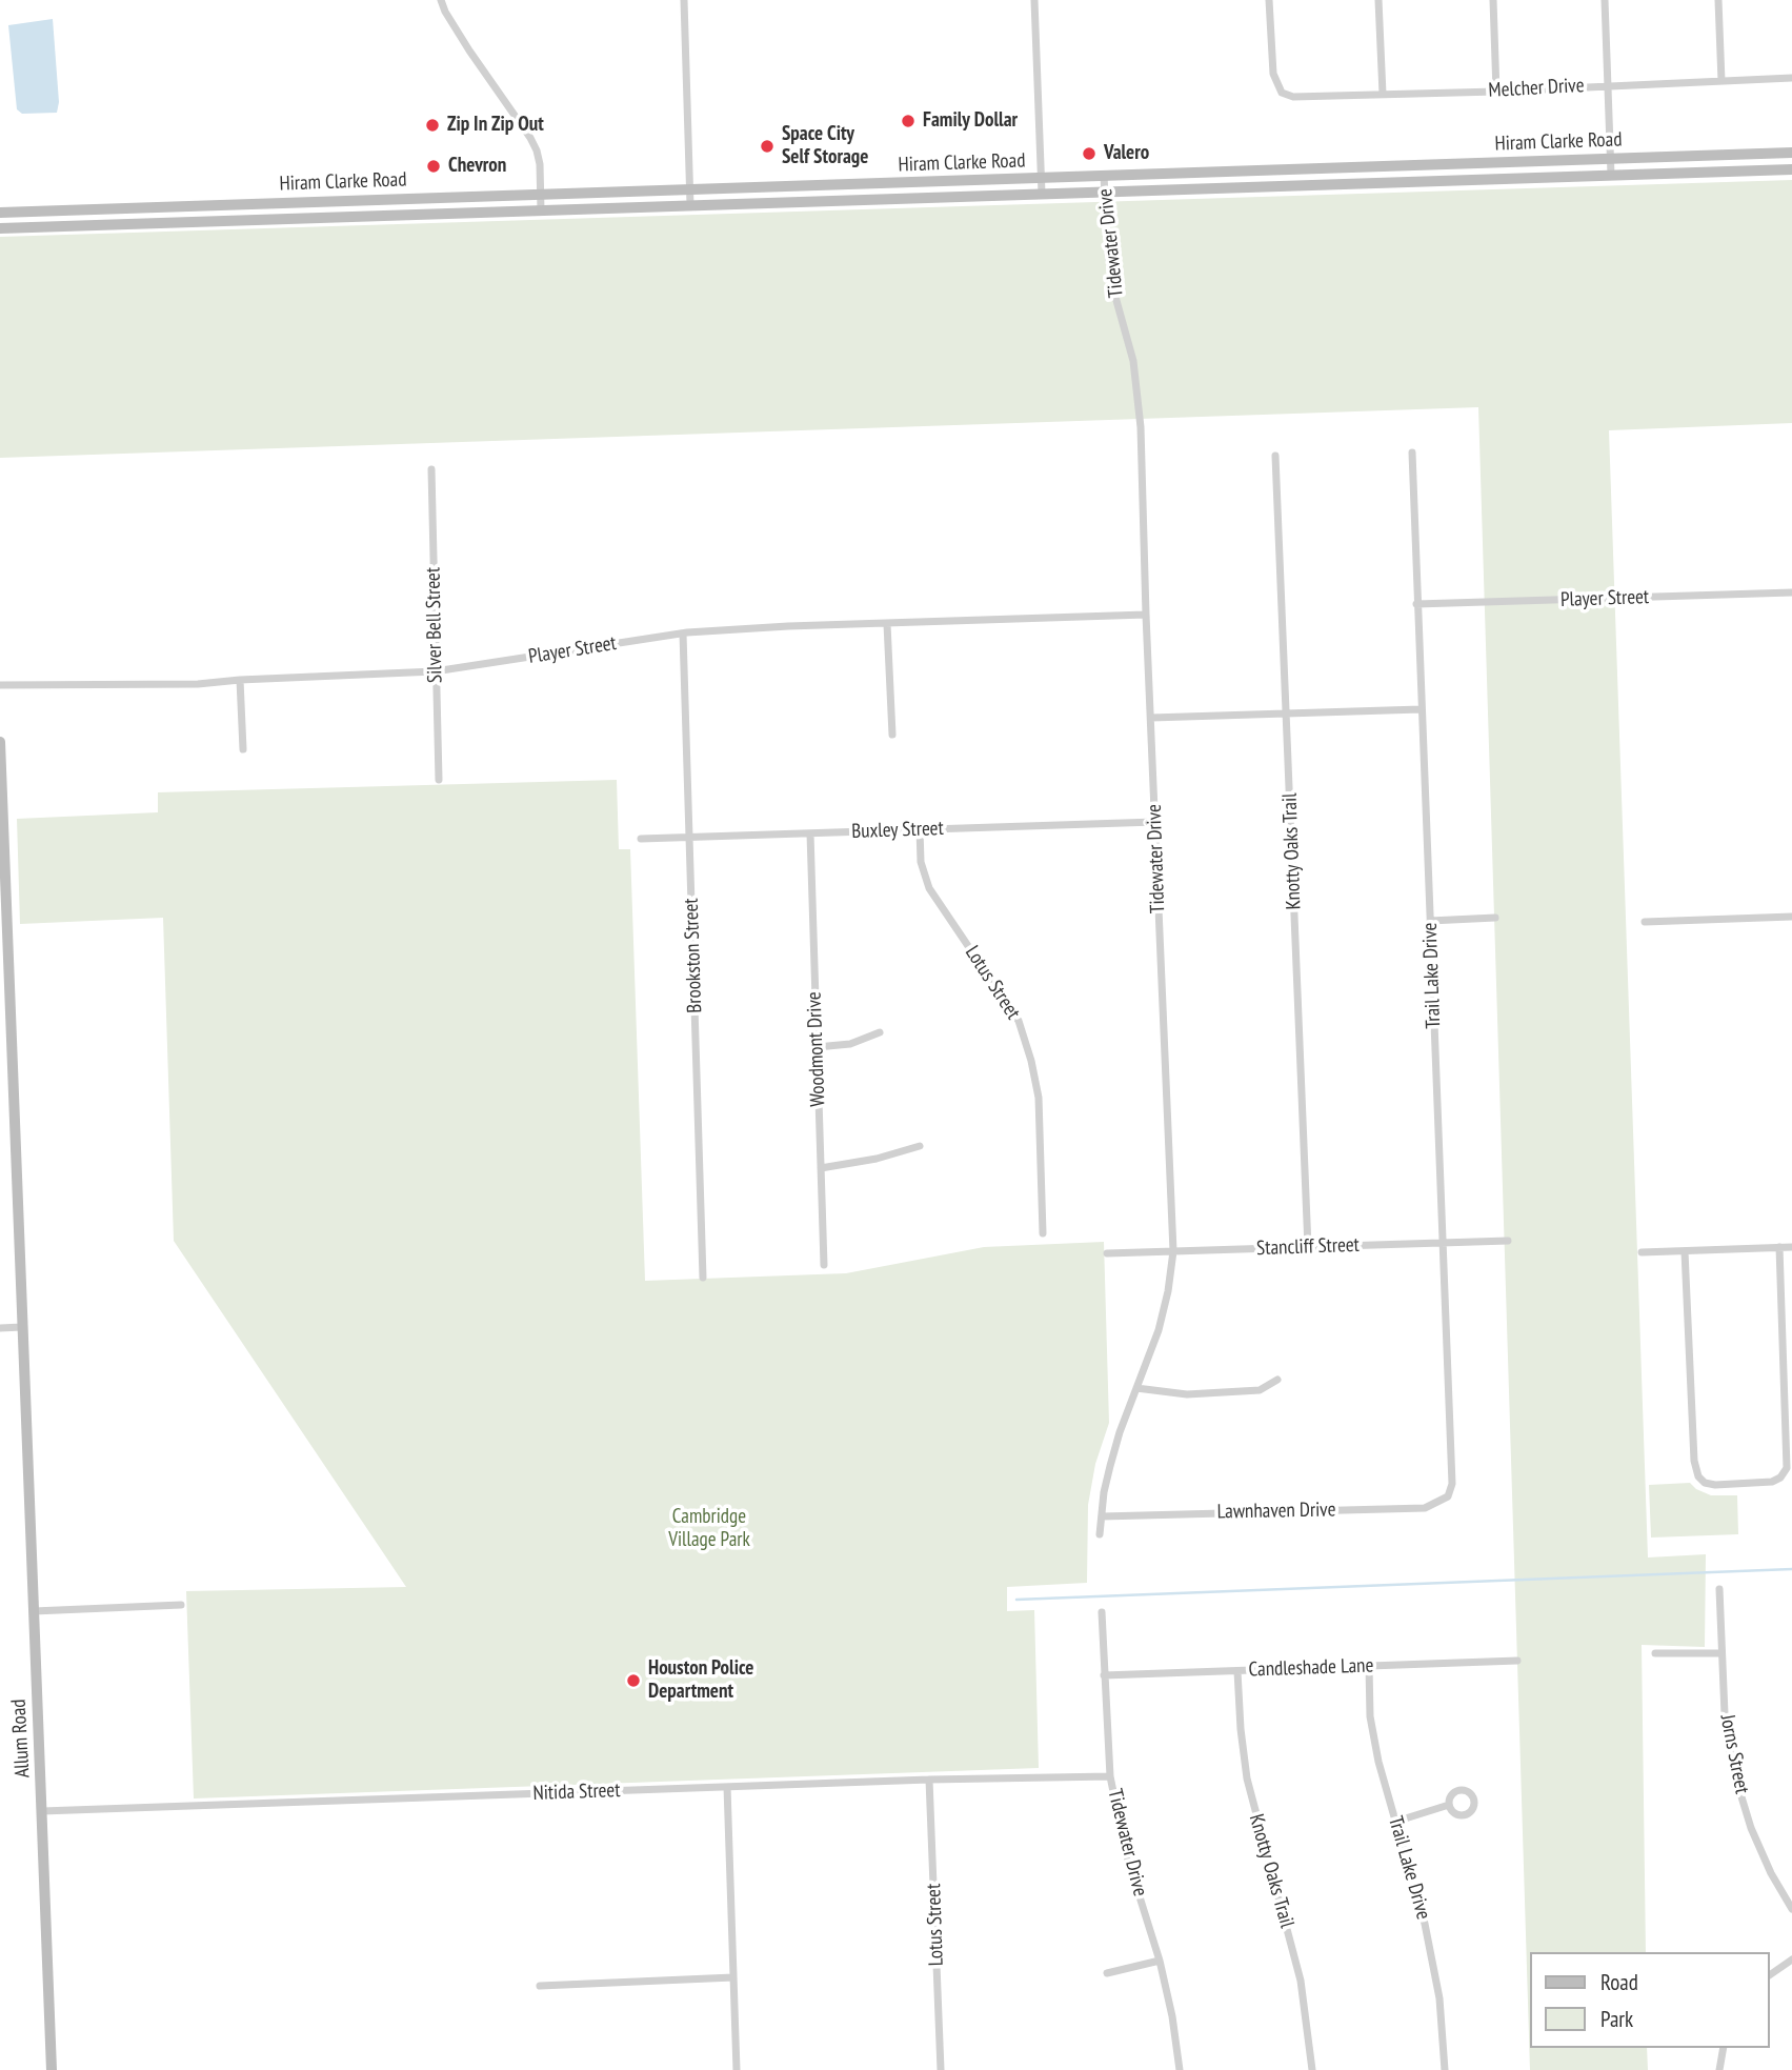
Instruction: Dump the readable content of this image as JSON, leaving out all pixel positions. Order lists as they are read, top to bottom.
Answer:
{
  "streets": {
    "main road": ["Hiram Clarke Road", "Allum Road"],
    "street": [
      "Melcher Drive",
      "Tidewater Drive",
      "Player Street",
      "Silver Bell Street",
      "Buxley Street",
      "Knotty Oaks Trail",
      "Brookston Street",
      "Trail Lake Drive",
      "Lotus Street",
      "Woodmont Drive",
      "Stancliff Street",
      "Lawnhaven Drive",
      "Candleshade Lane",
      "Jorns Street",
      "Nitida Street"
    ]
  },
  "crossings": [
    ["Hiram Clarke Road", "Tidewater Drive"],
    ["Tidewater Drive", "Player Street"],
    ["Tidewater Drive", "Buxley Street"],
    ["Tidewater Drive", "Stancliff Street"],
    ["Tidewater Drive", "Lawnhaven Drive"],
    ["Tidewater Drive", "Candleshade Lane"],
    ["Tidewater Drive", "Nitida Street"],
    ["Player Street", "Silver Bell Street"],
    ["Player Street", "Brookston Street"],
    ["Player Street", "Trail Lake Drive"],
    ["Buxley Street", "Brookston Street"],
    ["Buxley Street", "Lotus Street"],
    ["Buxley Street", "Woodmont Drive"],
    ["Knotty Oaks Trail", "Stancliff Street"],
    ["Knotty Oaks Trail", "Candleshade Lane"],
    ["Trail Lake Drive", "Stancliff Street"],
    ["Trail Lake Drive", "Lawnhaven Drive"],
    ["Trail Lake Drive", "Candleshade Lane"],
    ["Lotus Street", "Nitida Street"],
    ["Allum Road", "Nitida Street"]
  ],
  "parks": ["Cambridge Village Park"],
  "places": [
    "Family Dollar",
    "Zip In Zip Out",
    "Space City Self Storage",
    "Valero",
    "Chevron",
    "Houston Police Department"
  ],
  "legend": ["Road", "Park"]
}
